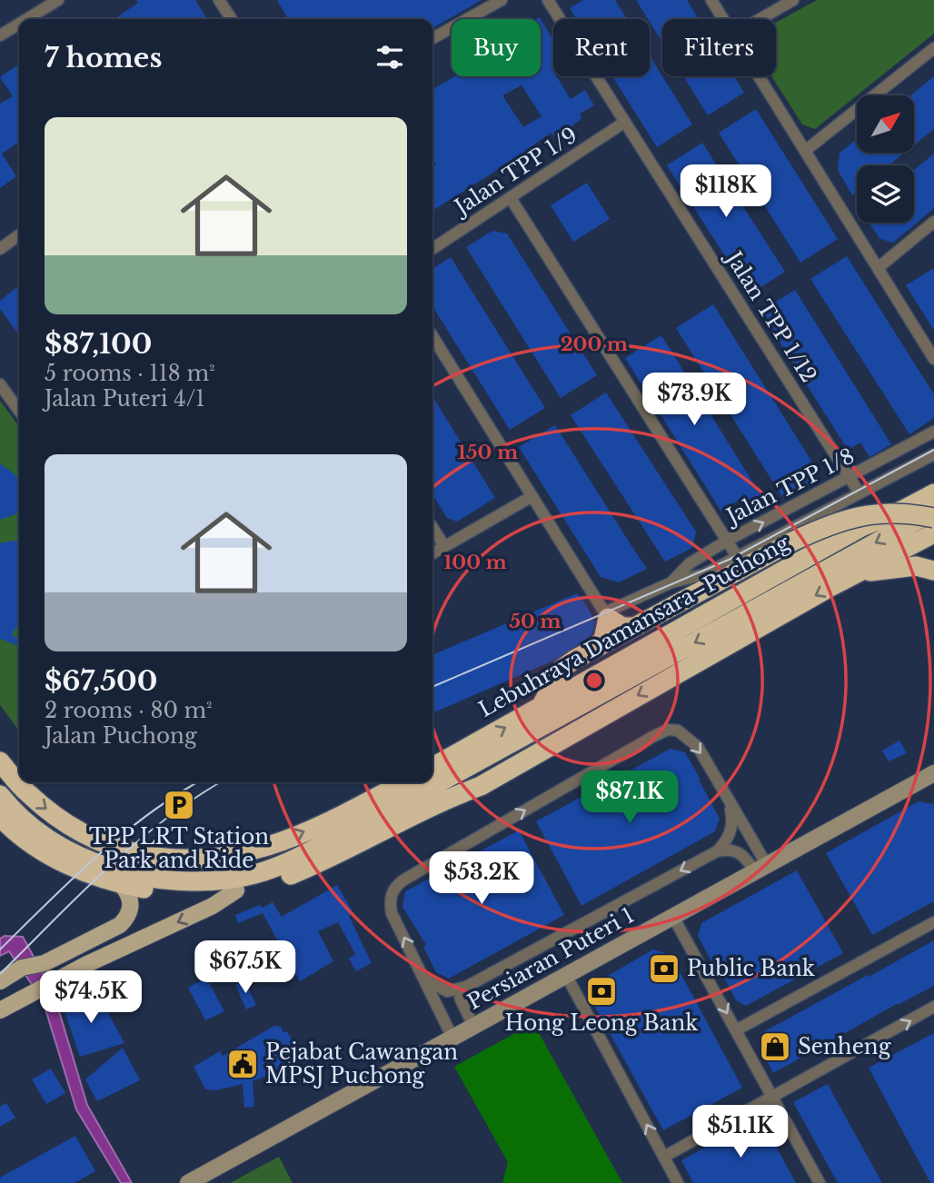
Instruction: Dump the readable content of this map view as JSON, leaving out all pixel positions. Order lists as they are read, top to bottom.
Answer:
{
  "streets": {
    "highway": ["Lebuhraya Damansara–Puchong"],
    "street": [
      "Jalan TPP 1/9",
      "Jalan TPP 1/12",
      "Jalan TPP 1/8",
      "Persiaran Puteri 1"
    ]
  },
  "crossings": [
    ["Jalan TPP 1/9", "Jalan TPP 1/12"],
    ["Jalan TPP 1/12", "Jalan TPP 1/8"]
  ],
  "places": {
    "parking": ["TPP LRT Station Park and Ride"],
    "bank": ["Public Bank", "Hong Leong Bank"],
    "shop": ["Senheng"],
    "public building": ["Pejabat Cawangan MPSJ Puchong"]
  },
  "north": "top right",
  "page": {
    "chip": ["Buy", "Rent", "Filters"],
    "heading": "7 homes",
    "list": [
      {
        "name": "$87,100",
        "note": "5 rooms · 118 m² · Jalan Puteri 4/1"
      },
      {
        "name": "$67,500",
        "note": "2 rooms · 80 m² · Jalan Puchong"
      }
    ],
    "price": [
      "$118K",
      "$73.9K",
      "$87.1K",
      "$53.2K",
      "$67.5K",
      "$74.5K",
      "$51.1K"
    ]
  },
  "rings": [
    "200 m",
    "150 m",
    "100 m",
    "50 m"
  ]
}
